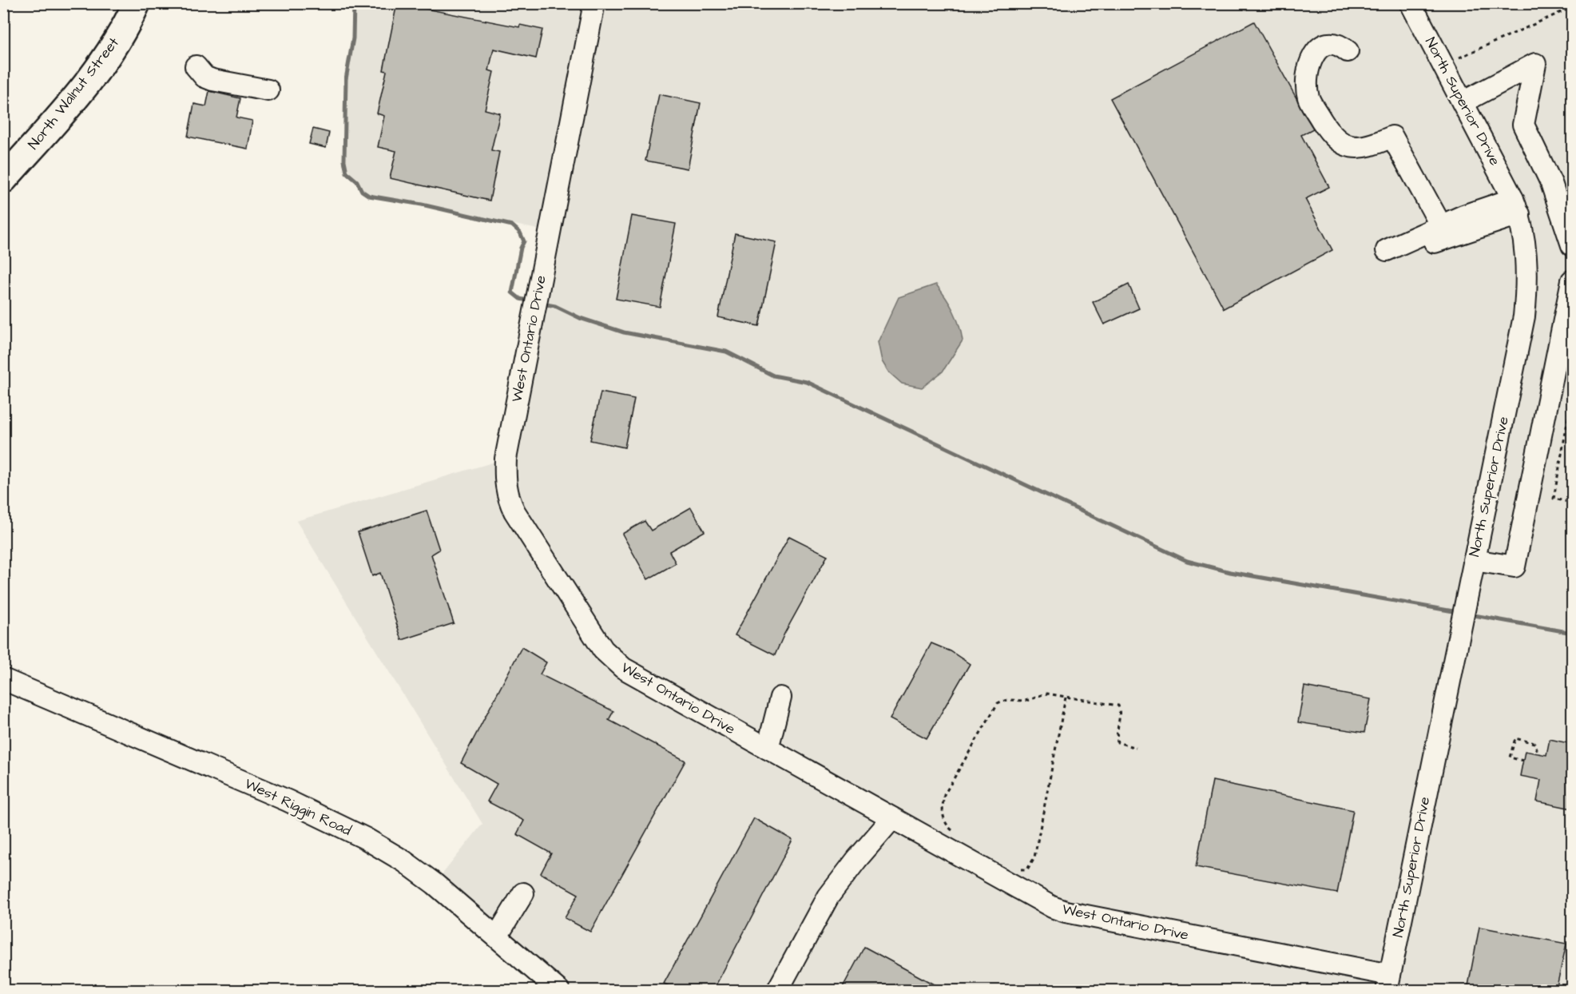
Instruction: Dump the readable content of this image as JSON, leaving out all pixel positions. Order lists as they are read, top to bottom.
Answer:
{
  "streets": {
    "main road": ["North Walnut Street"],
    "street": ["North Superior Drive", "West Ontario Drive", "West Riggin Road"]
  },
  "crossings": [
    ["North Superior Drive", "West Ontario Drive"]
  ]
}
